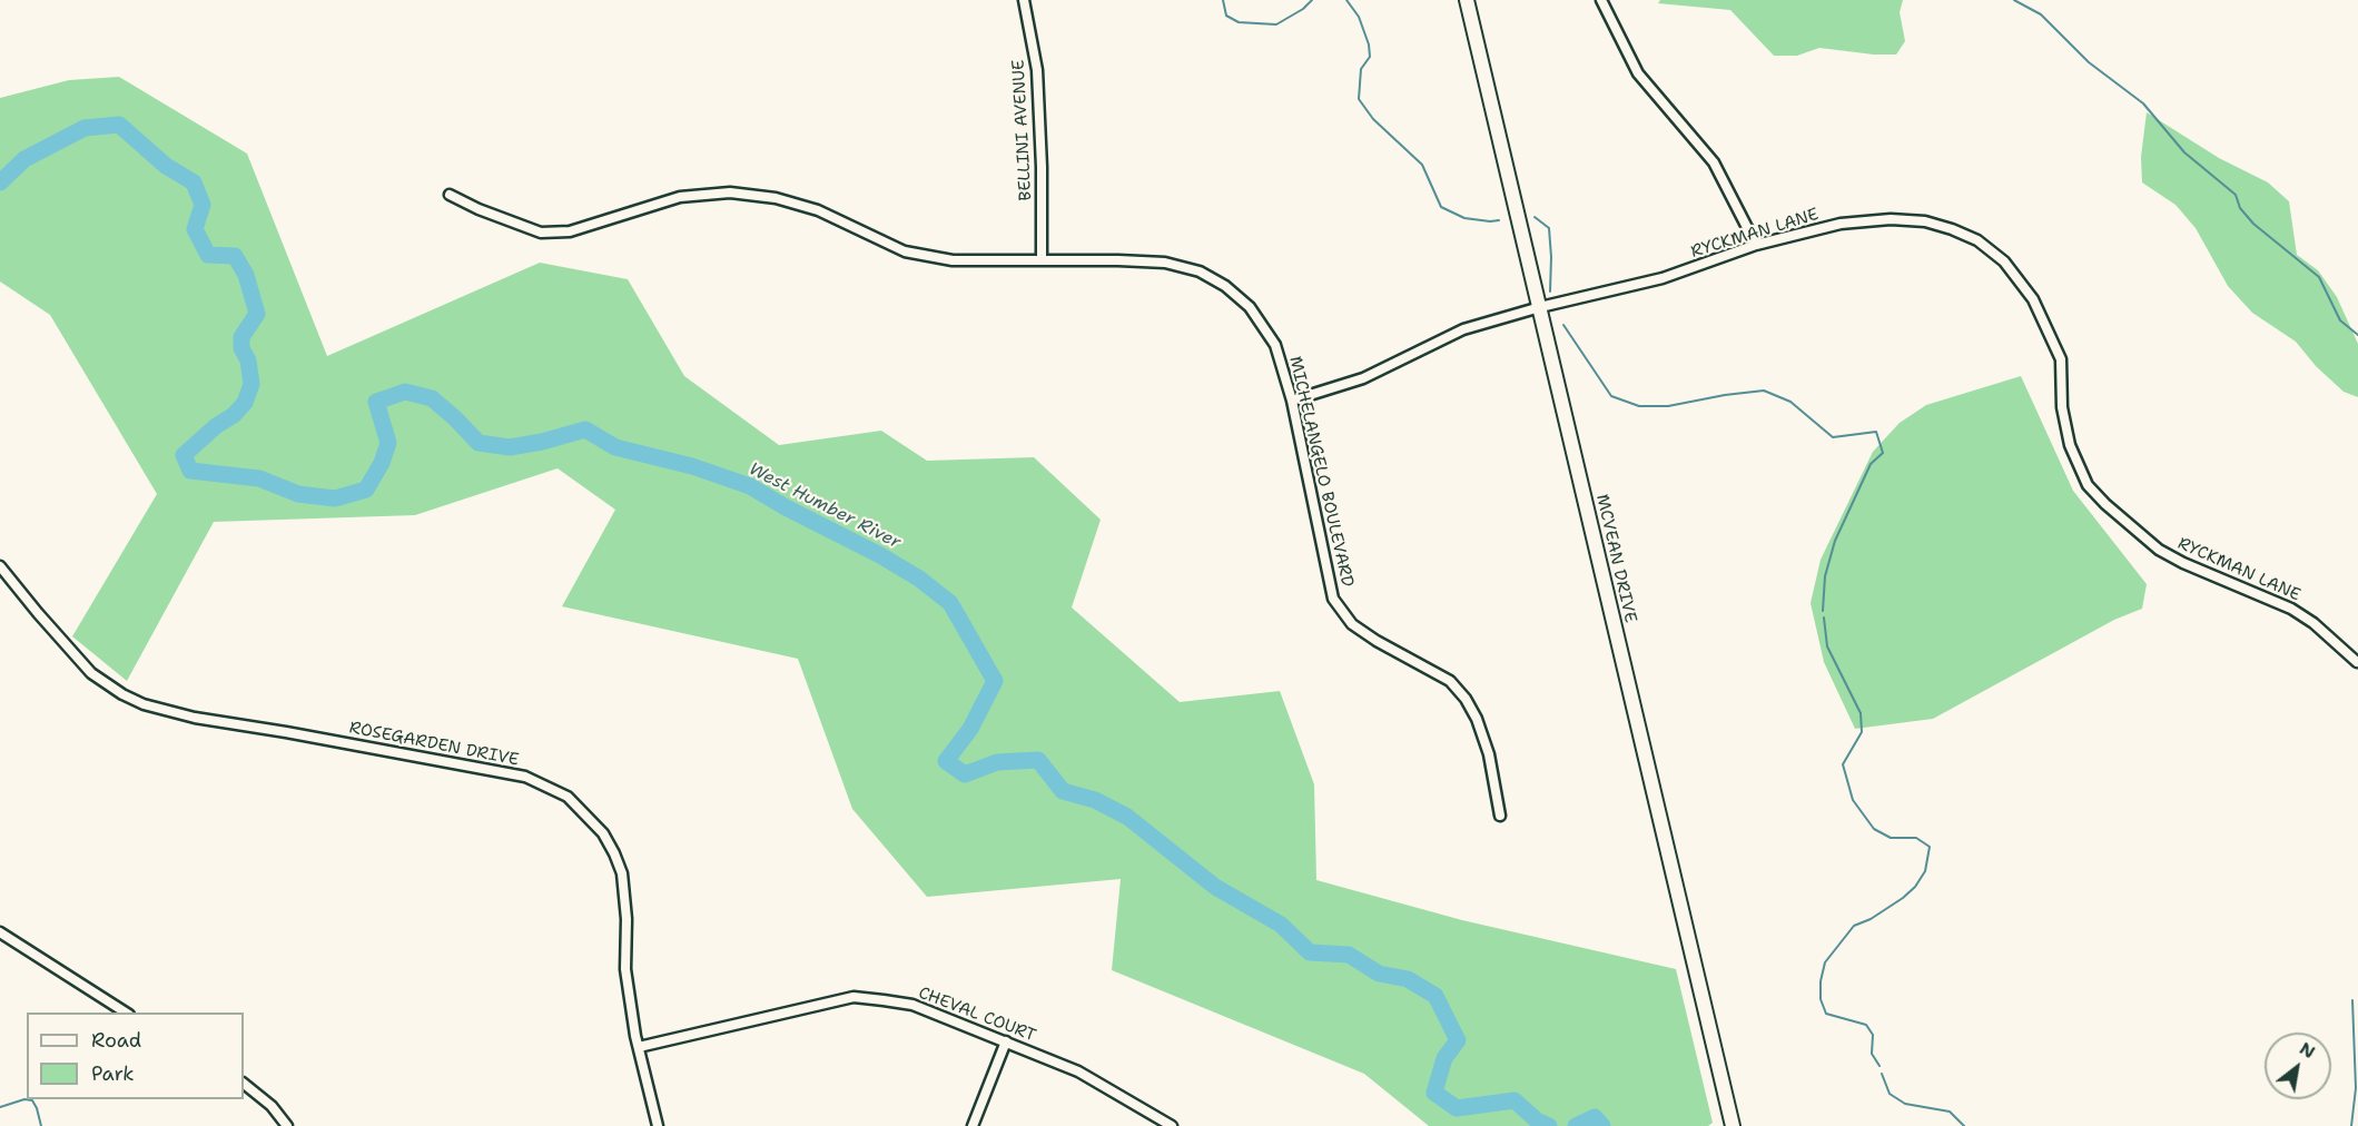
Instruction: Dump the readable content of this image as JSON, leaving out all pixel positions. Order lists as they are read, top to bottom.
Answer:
{
  "streets": {
    "main road": ["MCVEAN DRIVE"],
    "street": [
      "BELLINI AVENUE",
      "RYCKMAN LANE",
      "MICHELANGELO BOULEVARD",
      "ROSEGARDEN DRIVE",
      "CHEVAL COURT"
    ]
  },
  "crossings": [
    ["BELLINI AVENUE", "MICHELANGELO BOULEVARD"],
    ["RYCKMAN LANE", "MICHELANGELO BOULEVARD"],
    ["RYCKMAN LANE", "MCVEAN DRIVE"],
    ["ROSEGARDEN DRIVE", "CHEVAL COURT"]
  ],
  "water": ["West Humber River"],
  "legend": ["Road", "Park"],
  "north": "top right"
}
